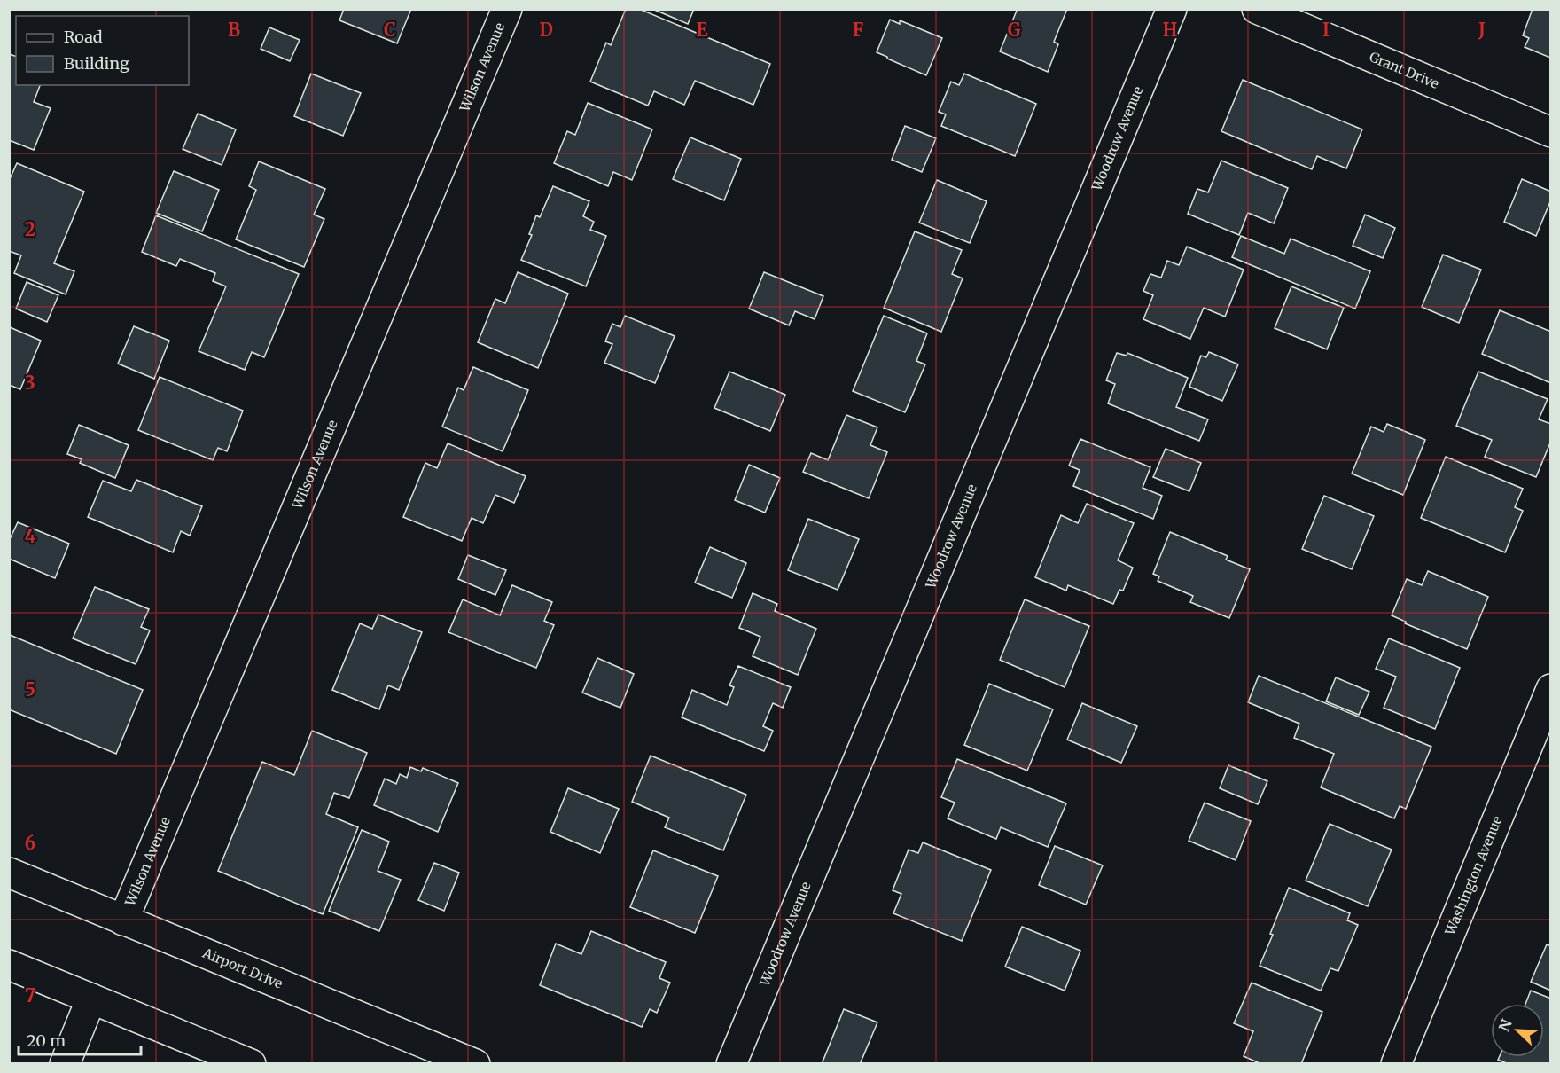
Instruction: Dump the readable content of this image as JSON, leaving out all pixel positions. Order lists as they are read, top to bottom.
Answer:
{
  "streets": {
    "street": [
      "Wilson Avenue",
      "Grant Drive",
      "Woodrow Avenue",
      "Washington Avenue",
      "Airport Drive"
    ]
  },
  "crossings": [
    ["Wilson Avenue", "Airport Drive"]
  ],
  "legend": ["Road", "Building"],
  "scale_bar": "20 m",
  "north": "top left",
  "grid": {
    "columns": [
      "B",
      "C",
      "D",
      "E",
      "F",
      "G",
      "H",
      "I",
      "J"
    ],
    "rows": [
      "2",
      "3",
      "4",
      "5",
      "6",
      "7"
    ]
  }
}
